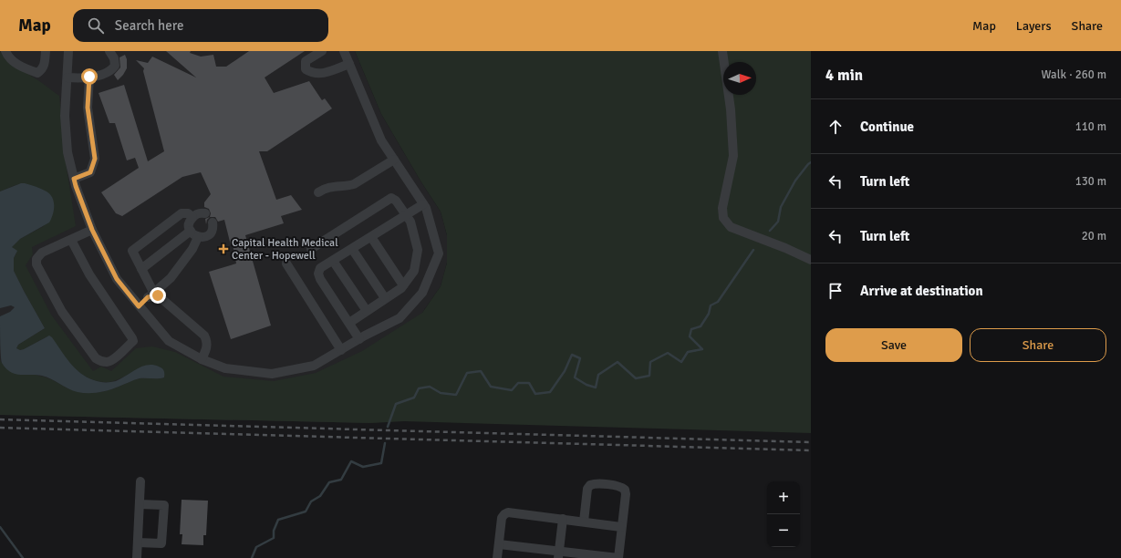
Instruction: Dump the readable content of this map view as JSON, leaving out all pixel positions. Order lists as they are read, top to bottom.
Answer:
{
  "places": {
    "health": ["Capital Health Medical Center - Hopewell"]
  },
  "north": "right",
  "page": {
    "header": "Map",
    "search": "Search here",
    "nav": ["Map", "Layers", "Share"],
    "heading": ["4 min", "Walk · 260 m"],
    "list": [
      ["Continue", "110 m"],
      ["Turn left", "130 m"],
      ["Turn left", "20 m"],
      "Arrive at destination"
    ],
    "buttons": ["Save", "Share"],
    "map_buttons": ["+", "−"]
  }
}
